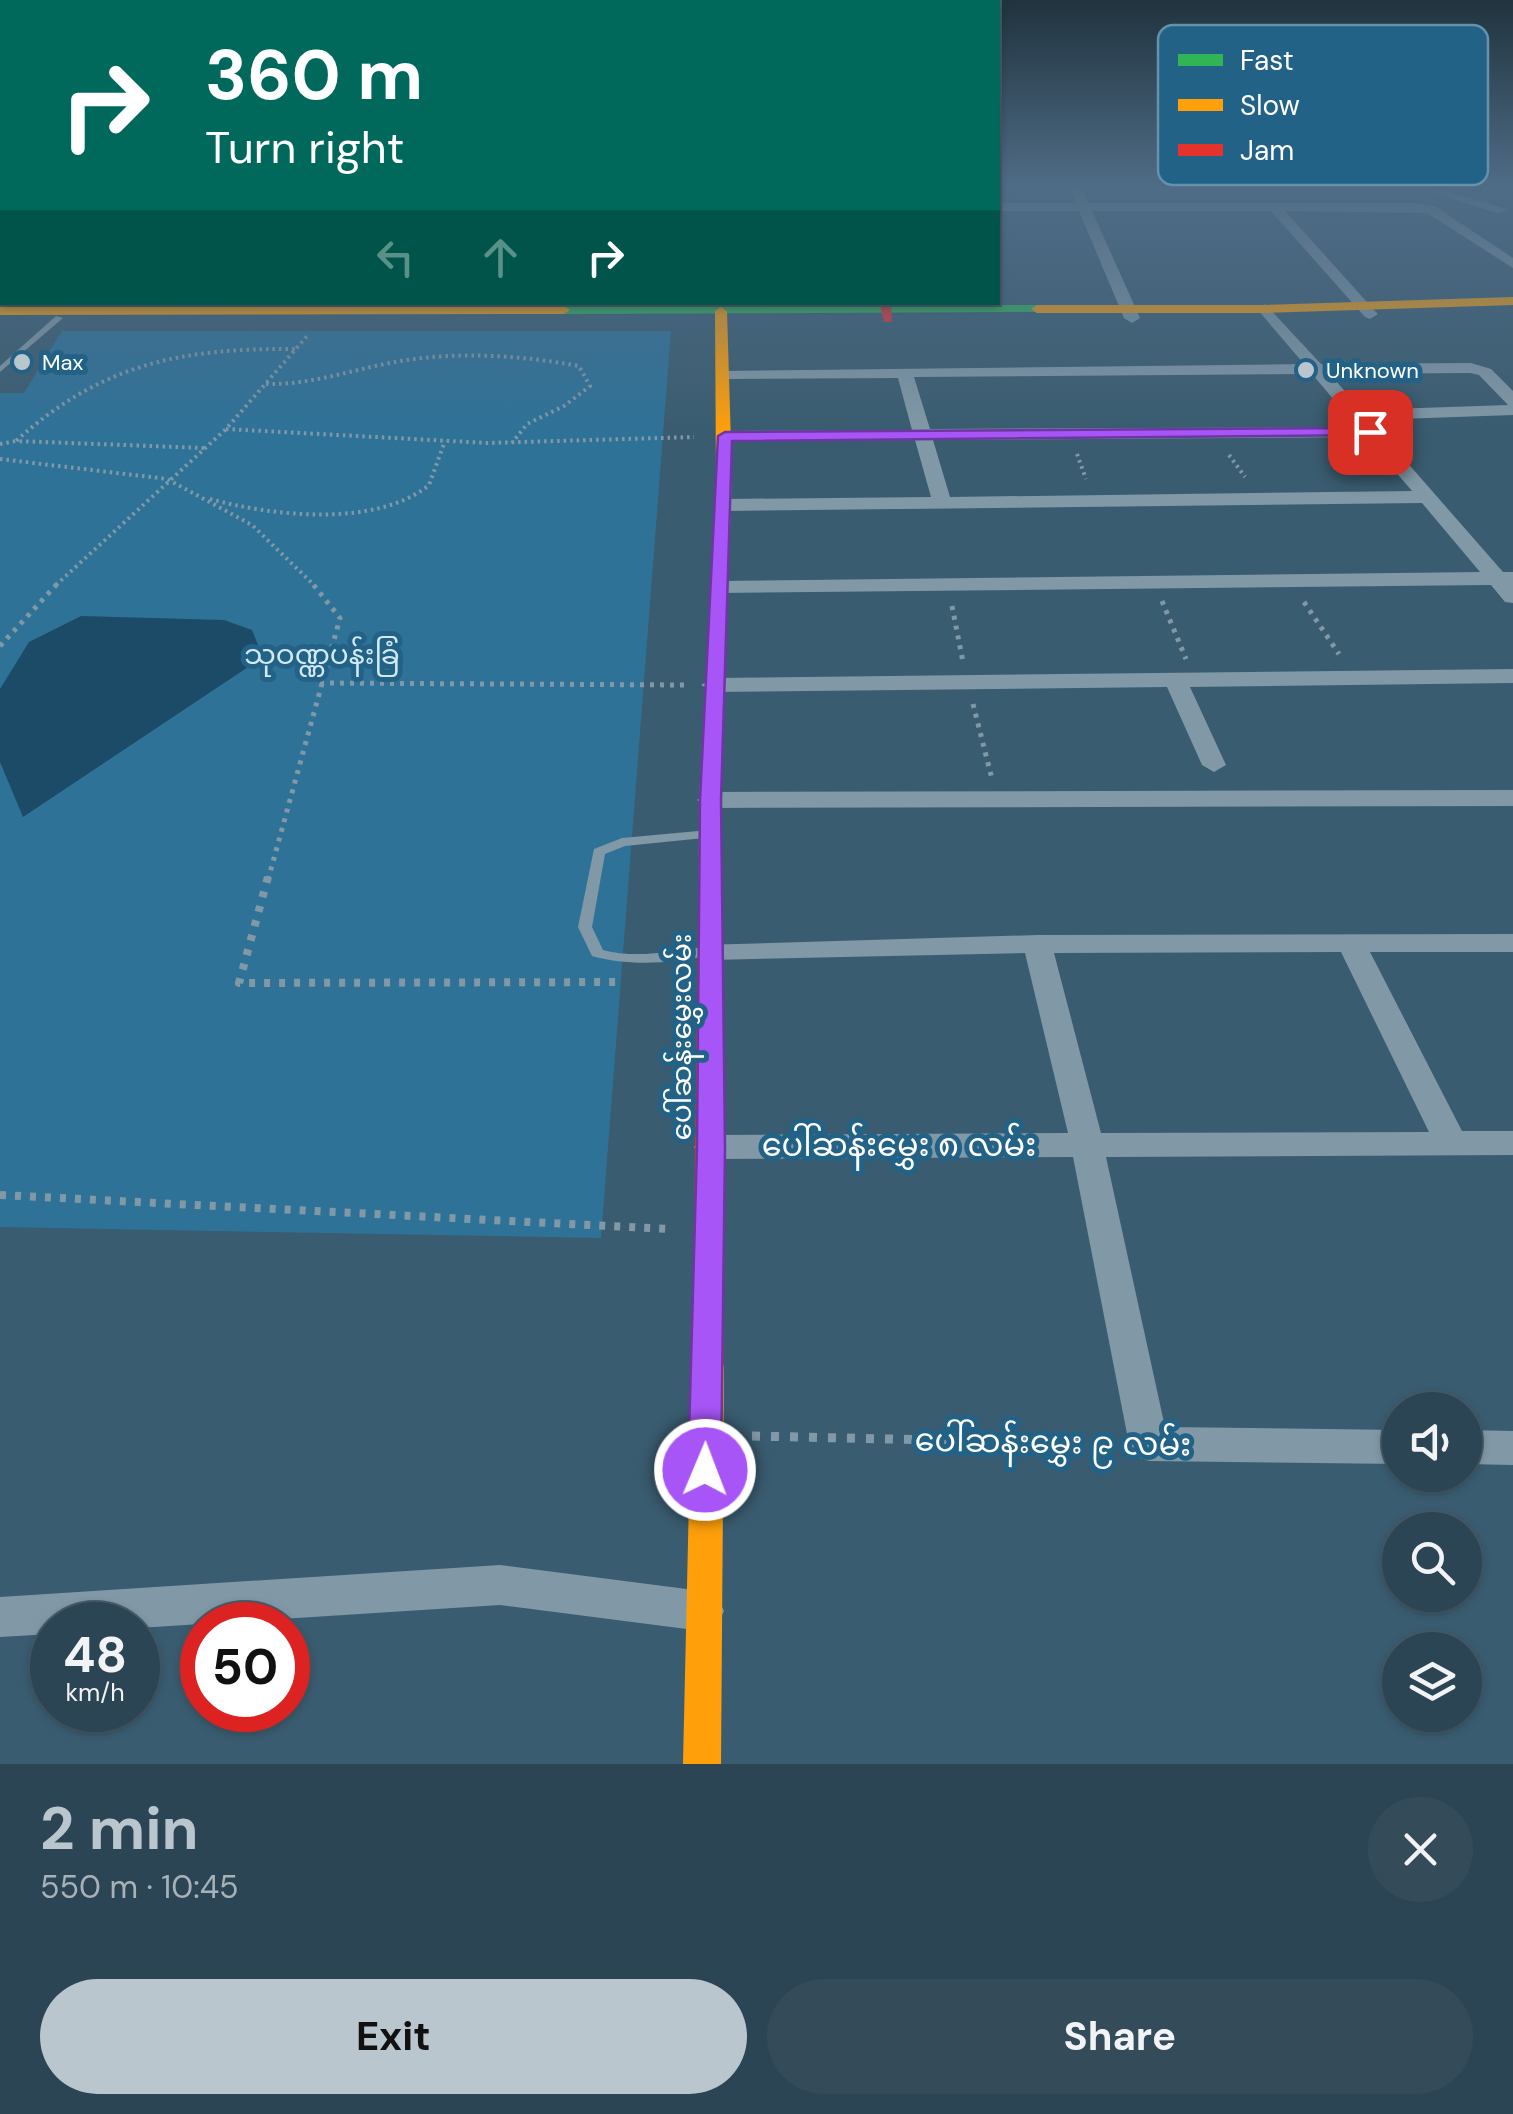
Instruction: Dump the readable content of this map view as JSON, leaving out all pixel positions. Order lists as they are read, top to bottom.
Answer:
{
  "streets": {
    "main road": ["ပေါ်ဆန်းမွှေးလမ်း"],
    "street": ["ပေါ်ဆန်းမွှေး ၈ လမ်း", "ပေါ်ဆန်းမွှေး ၉ လမ်း"]
  },
  "crossings": [
    ["ပေါ်ဆန်းမွှေးလမ်း", "ပေါ်ဆန်းမွှေး ၈ လမ်း"],
    ["ပေါ်ဆန်းမွှေးလမ်း", "ပေါ်ဆန်းမွှေး ၉ လမ်း"]
  ],
  "parks": ["သုဝဏ္ဏပန်းခြံ"],
  "places": ["Max", "Unknown"],
  "legend": ["Fast", "Slow", "Jam"],
  "page": {
    "turn": ["360 m", "Turn right"],
    "speed": "48 km/h",
    "limit": "50",
    "heading": ["2 min", "550 m · 10:45"],
    "buttons": ["Exit", "Share"]
  }
}
